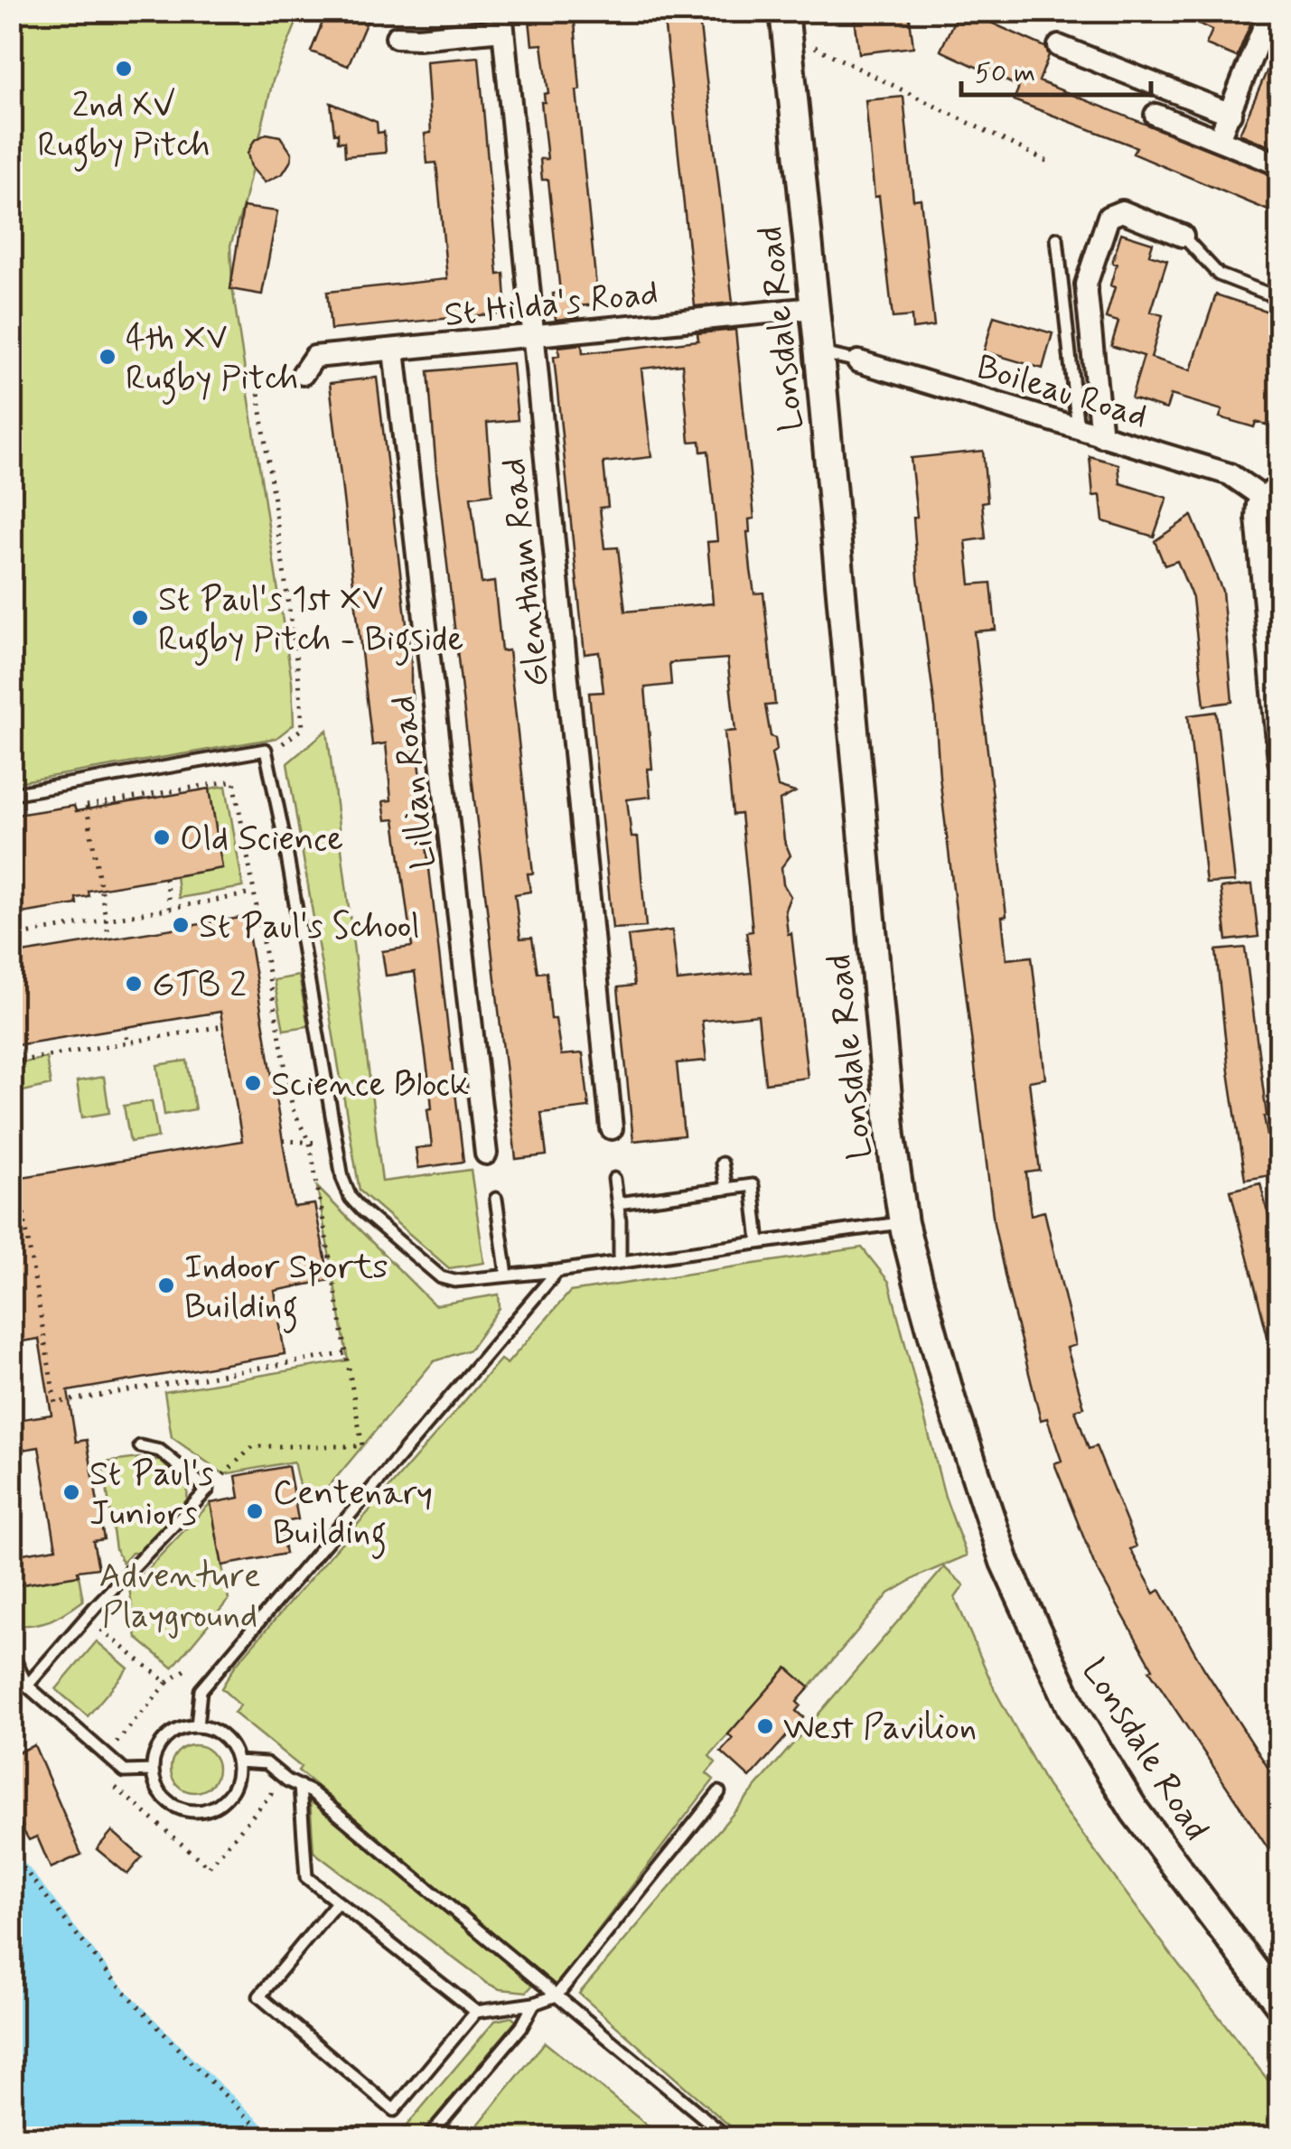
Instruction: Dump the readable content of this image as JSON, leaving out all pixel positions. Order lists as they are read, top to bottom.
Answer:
{
  "streets": {
    "main road": ["Lonsdale Road"],
    "street": [
      "St Hilda's Road",
      "Boileau Road",
      "Glentham Road",
      "Lillian Road"
    ]
  },
  "crossings": [
    ["St Hilda's Road", "Lonsdale Road"],
    ["St Hilda's Road", "Glentham Road"],
    ["St Hilda's Road", "Lillian Road"],
    ["Lonsdale Road", "Boileau Road"]
  ],
  "parks": ["Adventure Playground"],
  "places": [
    "2nd XV Rugby Pitch",
    "4th XV Rugby Pitch",
    "St Paul's 1st XV Rugby Pitch - Bigside",
    "Old Science",
    "St Paul's School",
    "GTB 2",
    "Science Block",
    "Indoor Sports Building",
    "St Paul's Juniors",
    "Centenary Building",
    "West Pavilion"
  ],
  "scale_bar": "50 m"
}
